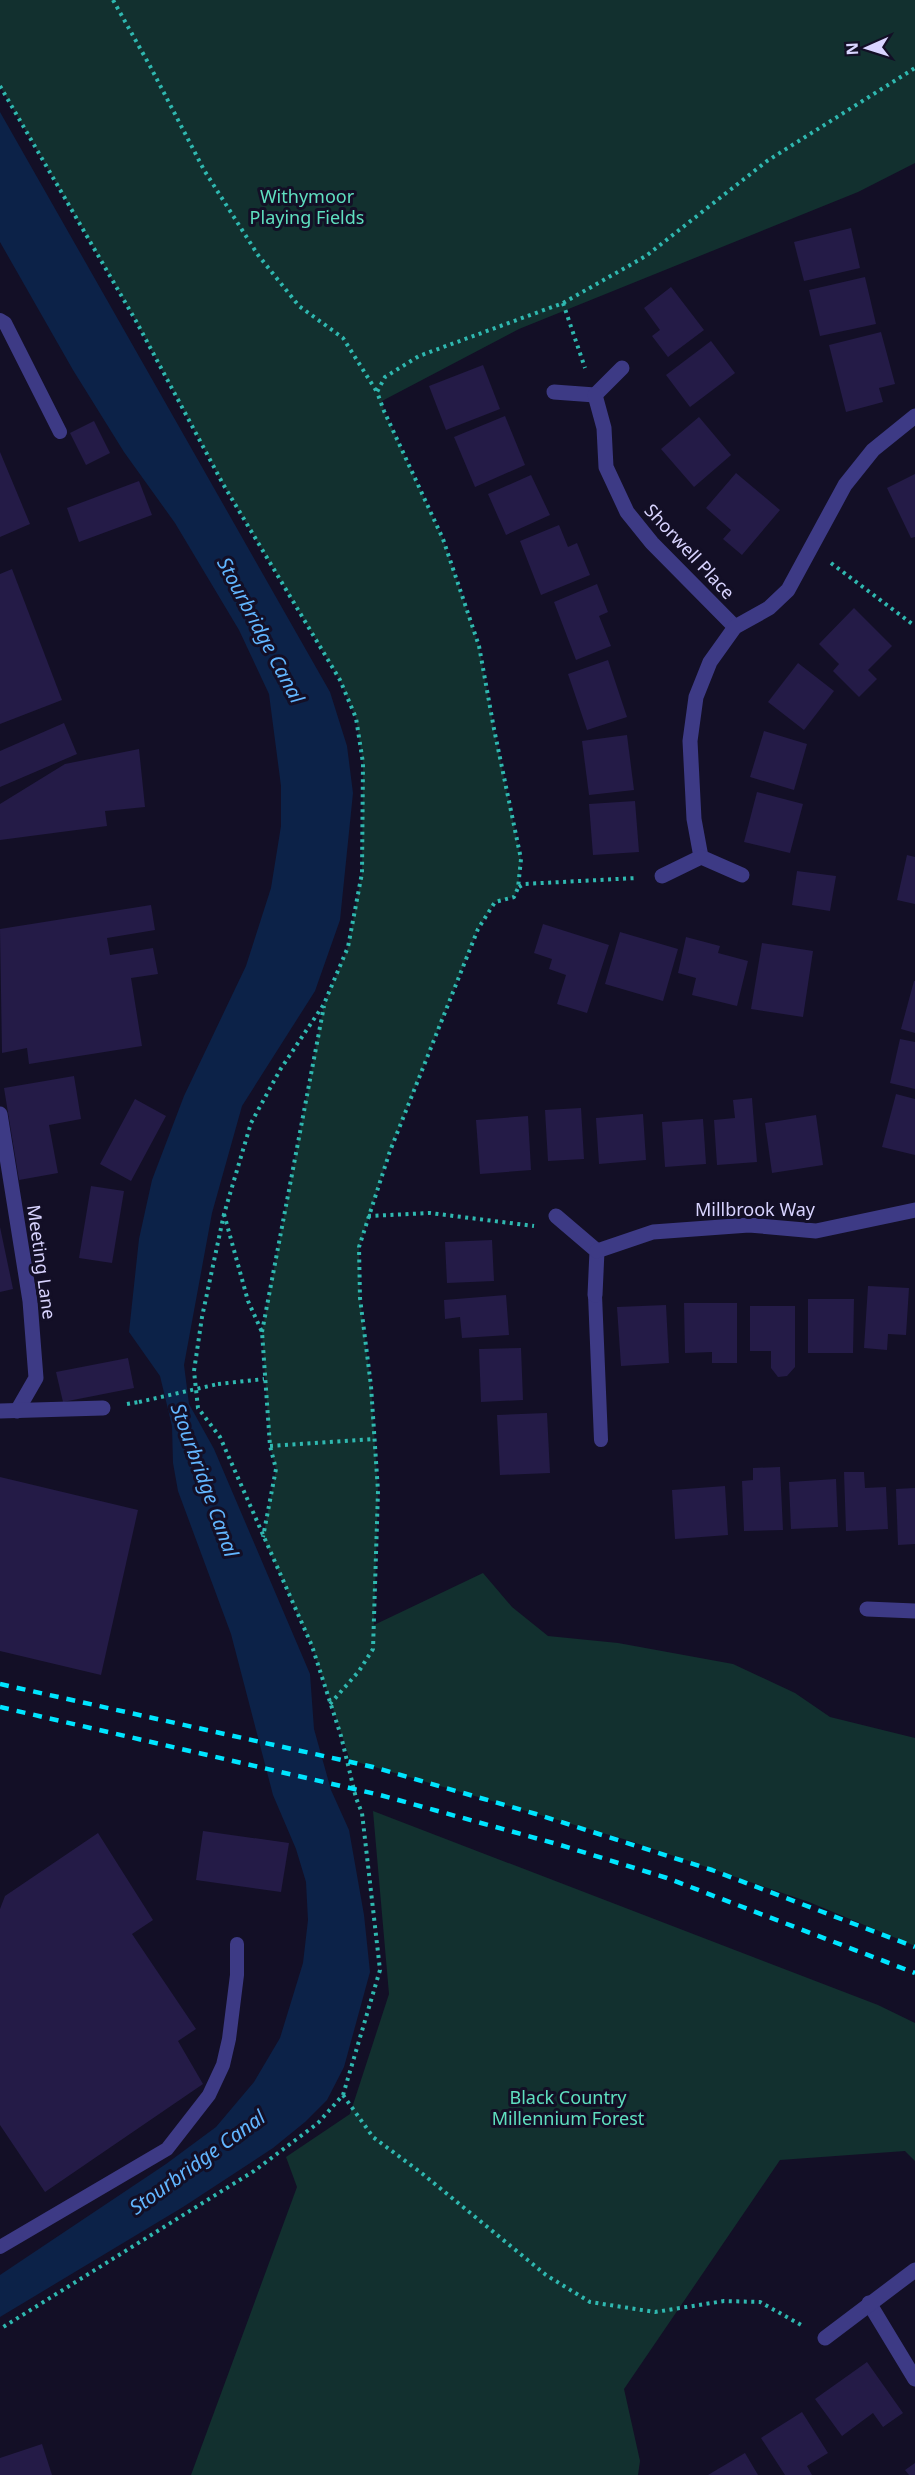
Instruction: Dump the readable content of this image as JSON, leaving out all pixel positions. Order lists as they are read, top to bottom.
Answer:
{
  "streets": {
    "street": ["Shorwell Place", "Millbrook Way", "Meeting Lane"]
  },
  "water": ["Stourbridge Canal"],
  "parks": ["Withymoor Playing Fields", "Black Country Millennium Forest"],
  "north": "left"
}
